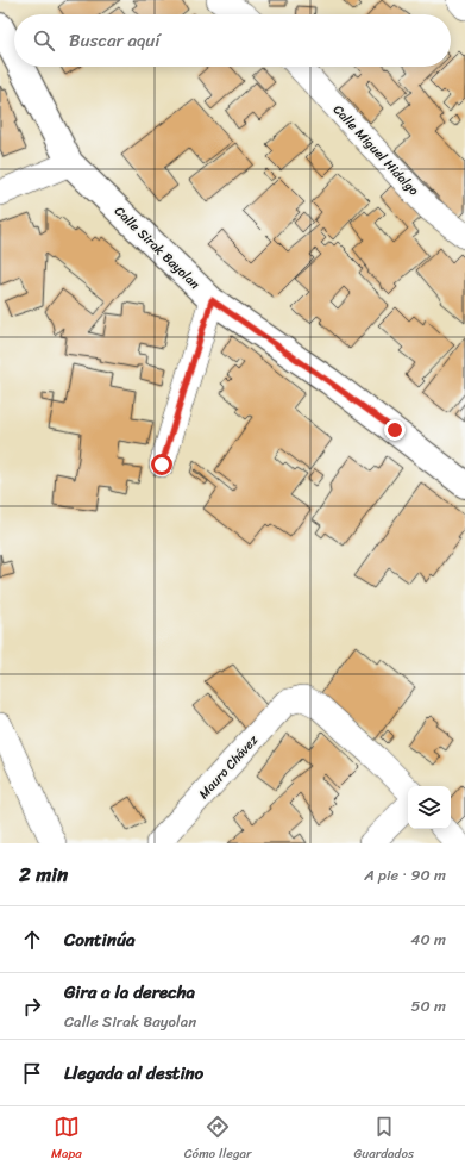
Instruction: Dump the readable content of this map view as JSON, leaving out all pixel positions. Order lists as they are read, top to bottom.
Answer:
{
  "streets": {
    "main road": ["Calle Sirak Bayolan"],
    "street": ["Calle Miguel Hidalgo", "Mauro Chávez"]
  },
  "page": {
    "search": "Buscar aquí",
    "heading": ["2 min", "A pie · 90 m"],
    "list": [
      ["Continúa", "40 m"],
      ["Gira a la derecha", "Calle Sirak Bayolan", "50 m"],
      "Llegada al destino"
    ],
    "nav": ["Mapa", "Cómo llegar", "Guardados"]
  }
}
